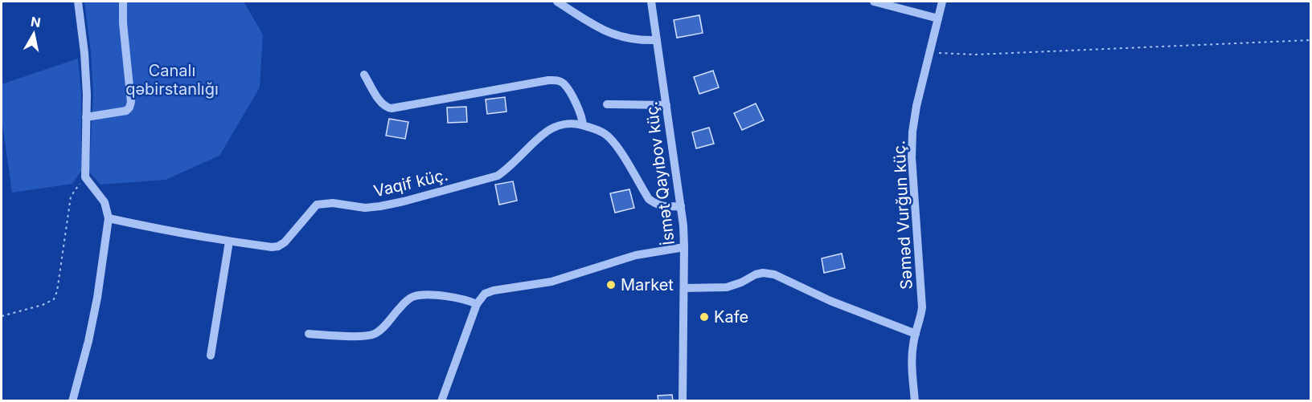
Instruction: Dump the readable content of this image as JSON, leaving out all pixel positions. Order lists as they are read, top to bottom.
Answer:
{
  "streets": {
    "street": ["İsmət Qayıbov küç.", "Vaqif küç.", "Səməd Vurğun küç."]
  },
  "crossings": [
    ["İsmət Qayıbov küç.", "Vaqif küç."]
  ],
  "parks": ["Canalı qəbirstanlığı"],
  "places": ["Market", "Kafe"],
  "north": "top"
}
